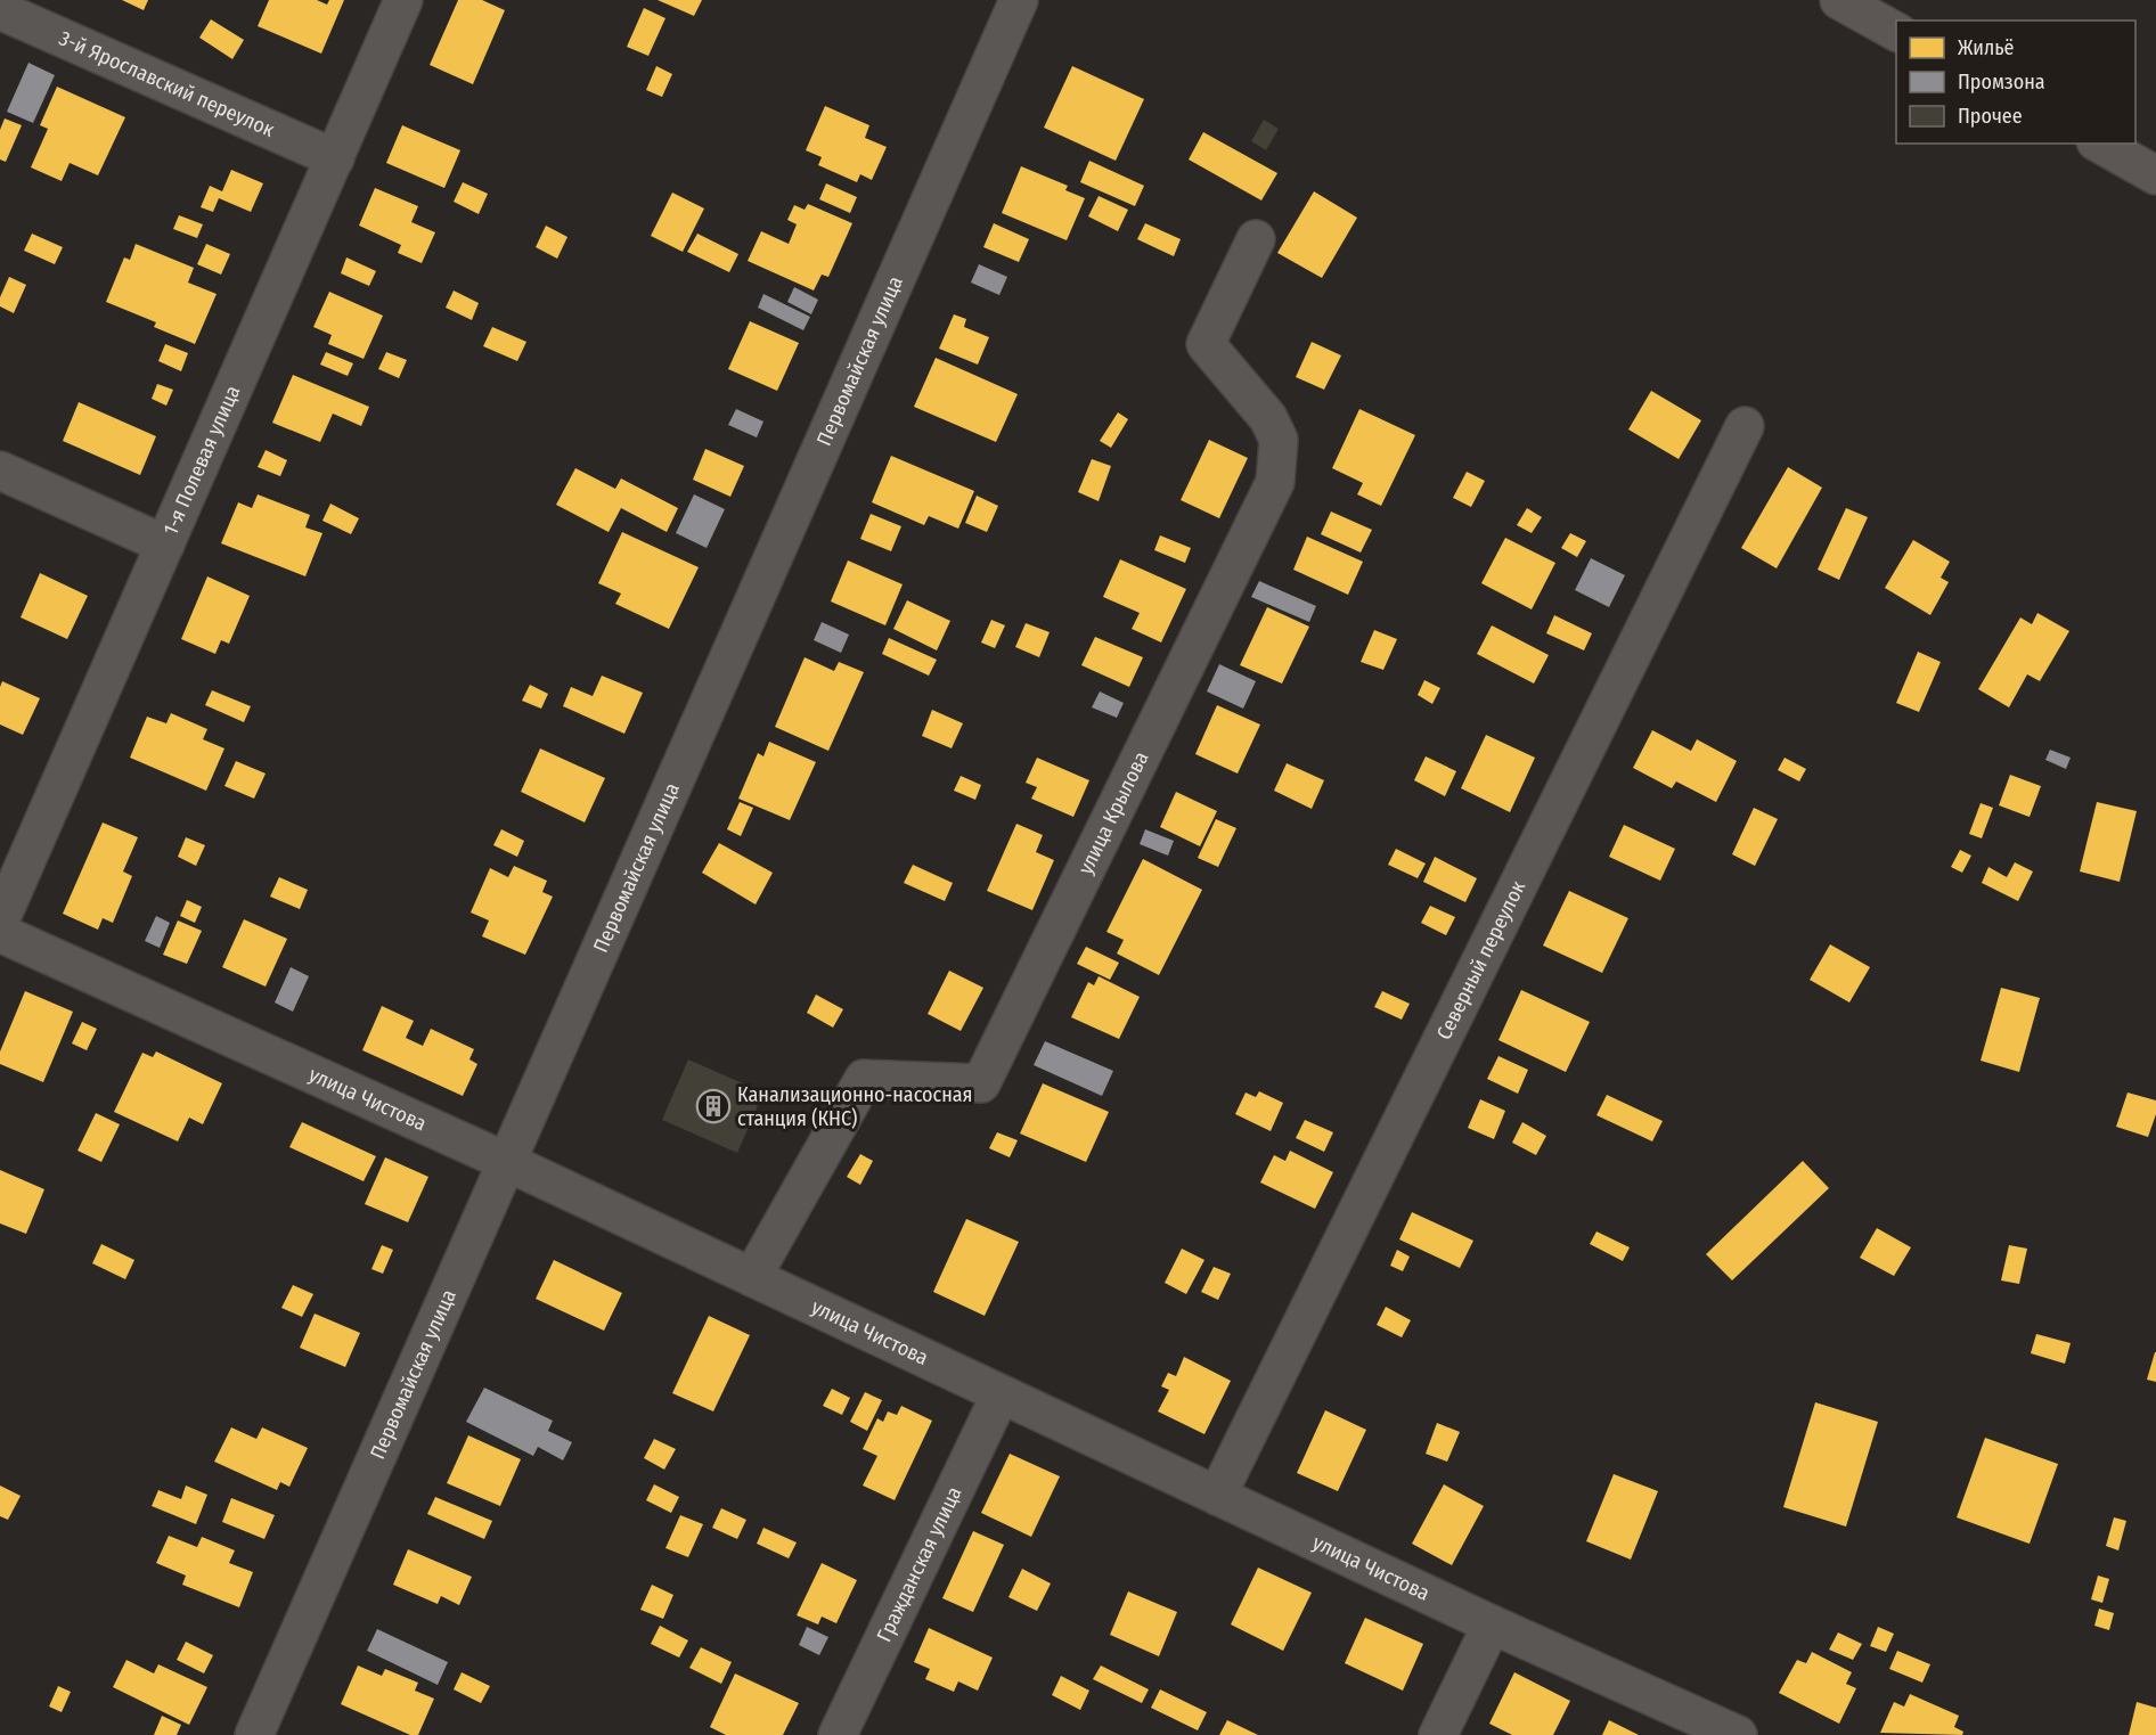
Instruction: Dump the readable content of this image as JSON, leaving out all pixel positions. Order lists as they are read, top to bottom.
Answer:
{
  "streets": {
    "street": [
      "3-й Ярославский переулок",
      "Первомайская улица",
      "1-я Полевая улица",
      "улица Крылова",
      "Северный переулок",
      "улица Чистова",
      "Гражданская улица"
    ]
  },
  "crossings": [
    ["3-й Ярославский переулок", "1-я Полевая улица"],
    ["Первомайская улица", "улица Чистова"],
    ["улица Крылова", "улица Чистова"],
    ["Северный переулок", "улица Чистова"],
    ["улица Чистова", "Гражданская улица"]
  ],
  "places": {
    "building": ["Канализационно-насосная станция (КНС)"]
  },
  "legend": ["Жильё", "Промзона", "Прочее"]
}
